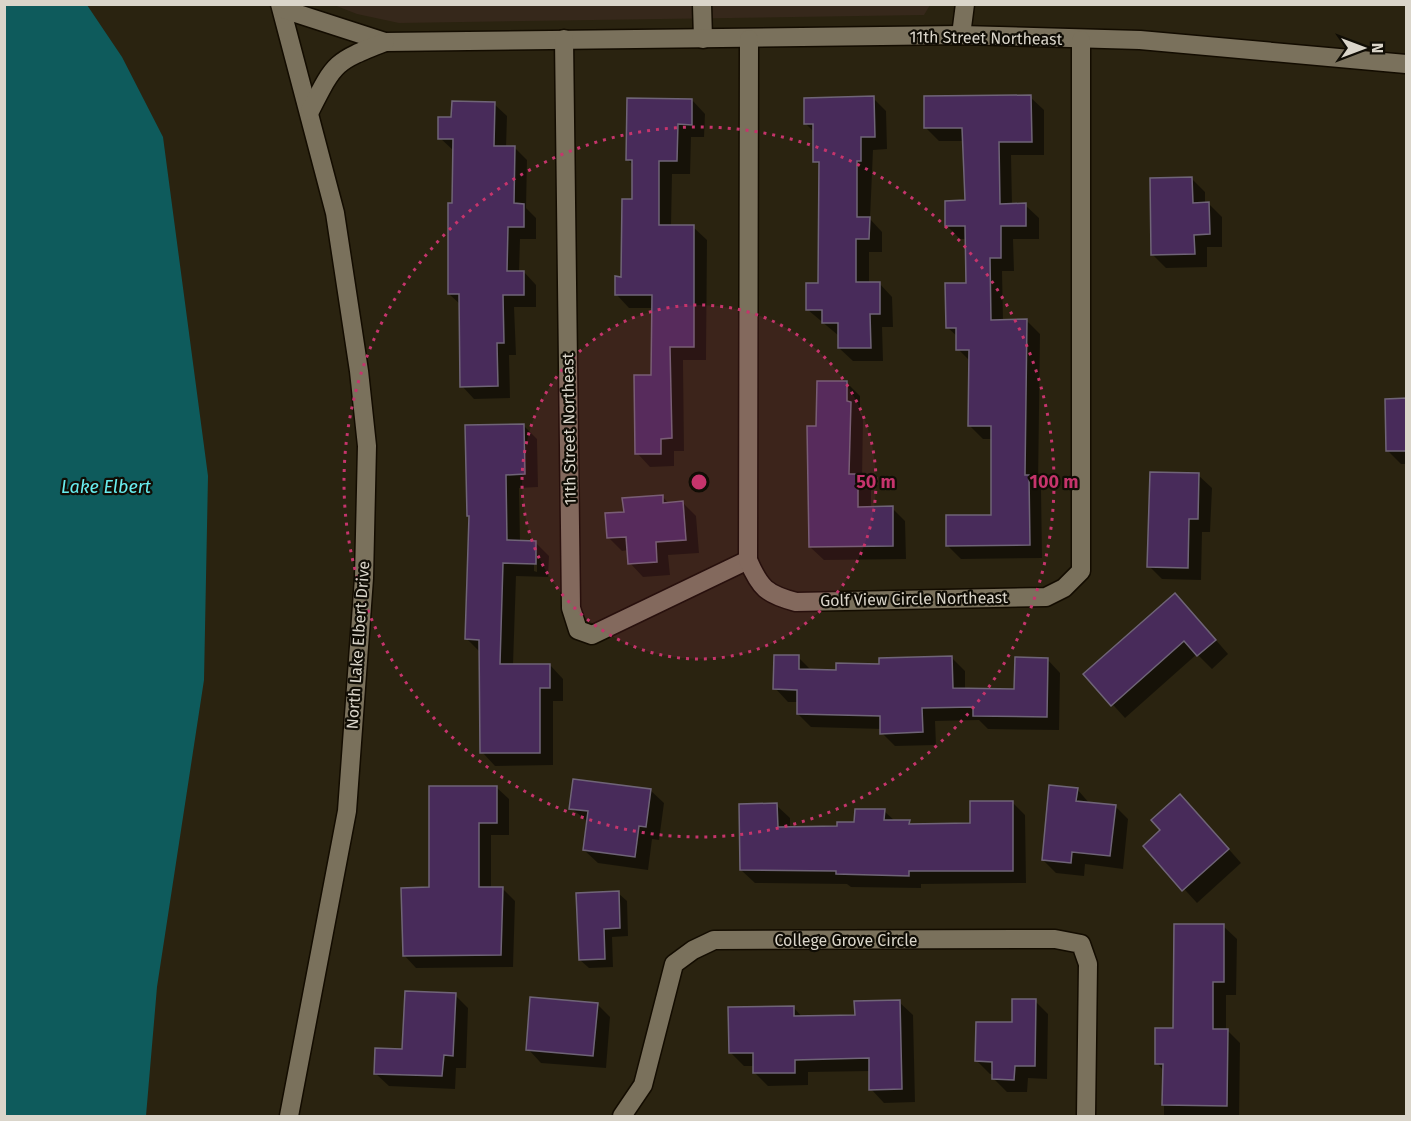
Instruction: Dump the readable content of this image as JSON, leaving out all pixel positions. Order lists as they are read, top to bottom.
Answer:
{
  "streets": {
    "street": [
      "11th Street Northeast",
      "Golf View Circle Northeast",
      "North Lake Elbert Drive",
      "College Grove Circle"
    ]
  },
  "crossings": [
    ["11th Street Northeast", "Golf View Circle Northeast"],
    ["11th Street Northeast", "North Lake Elbert Drive"]
  ],
  "water": ["Lake Elbert"],
  "north": "right",
  "rings": ["50 m", "100 m"]
}
